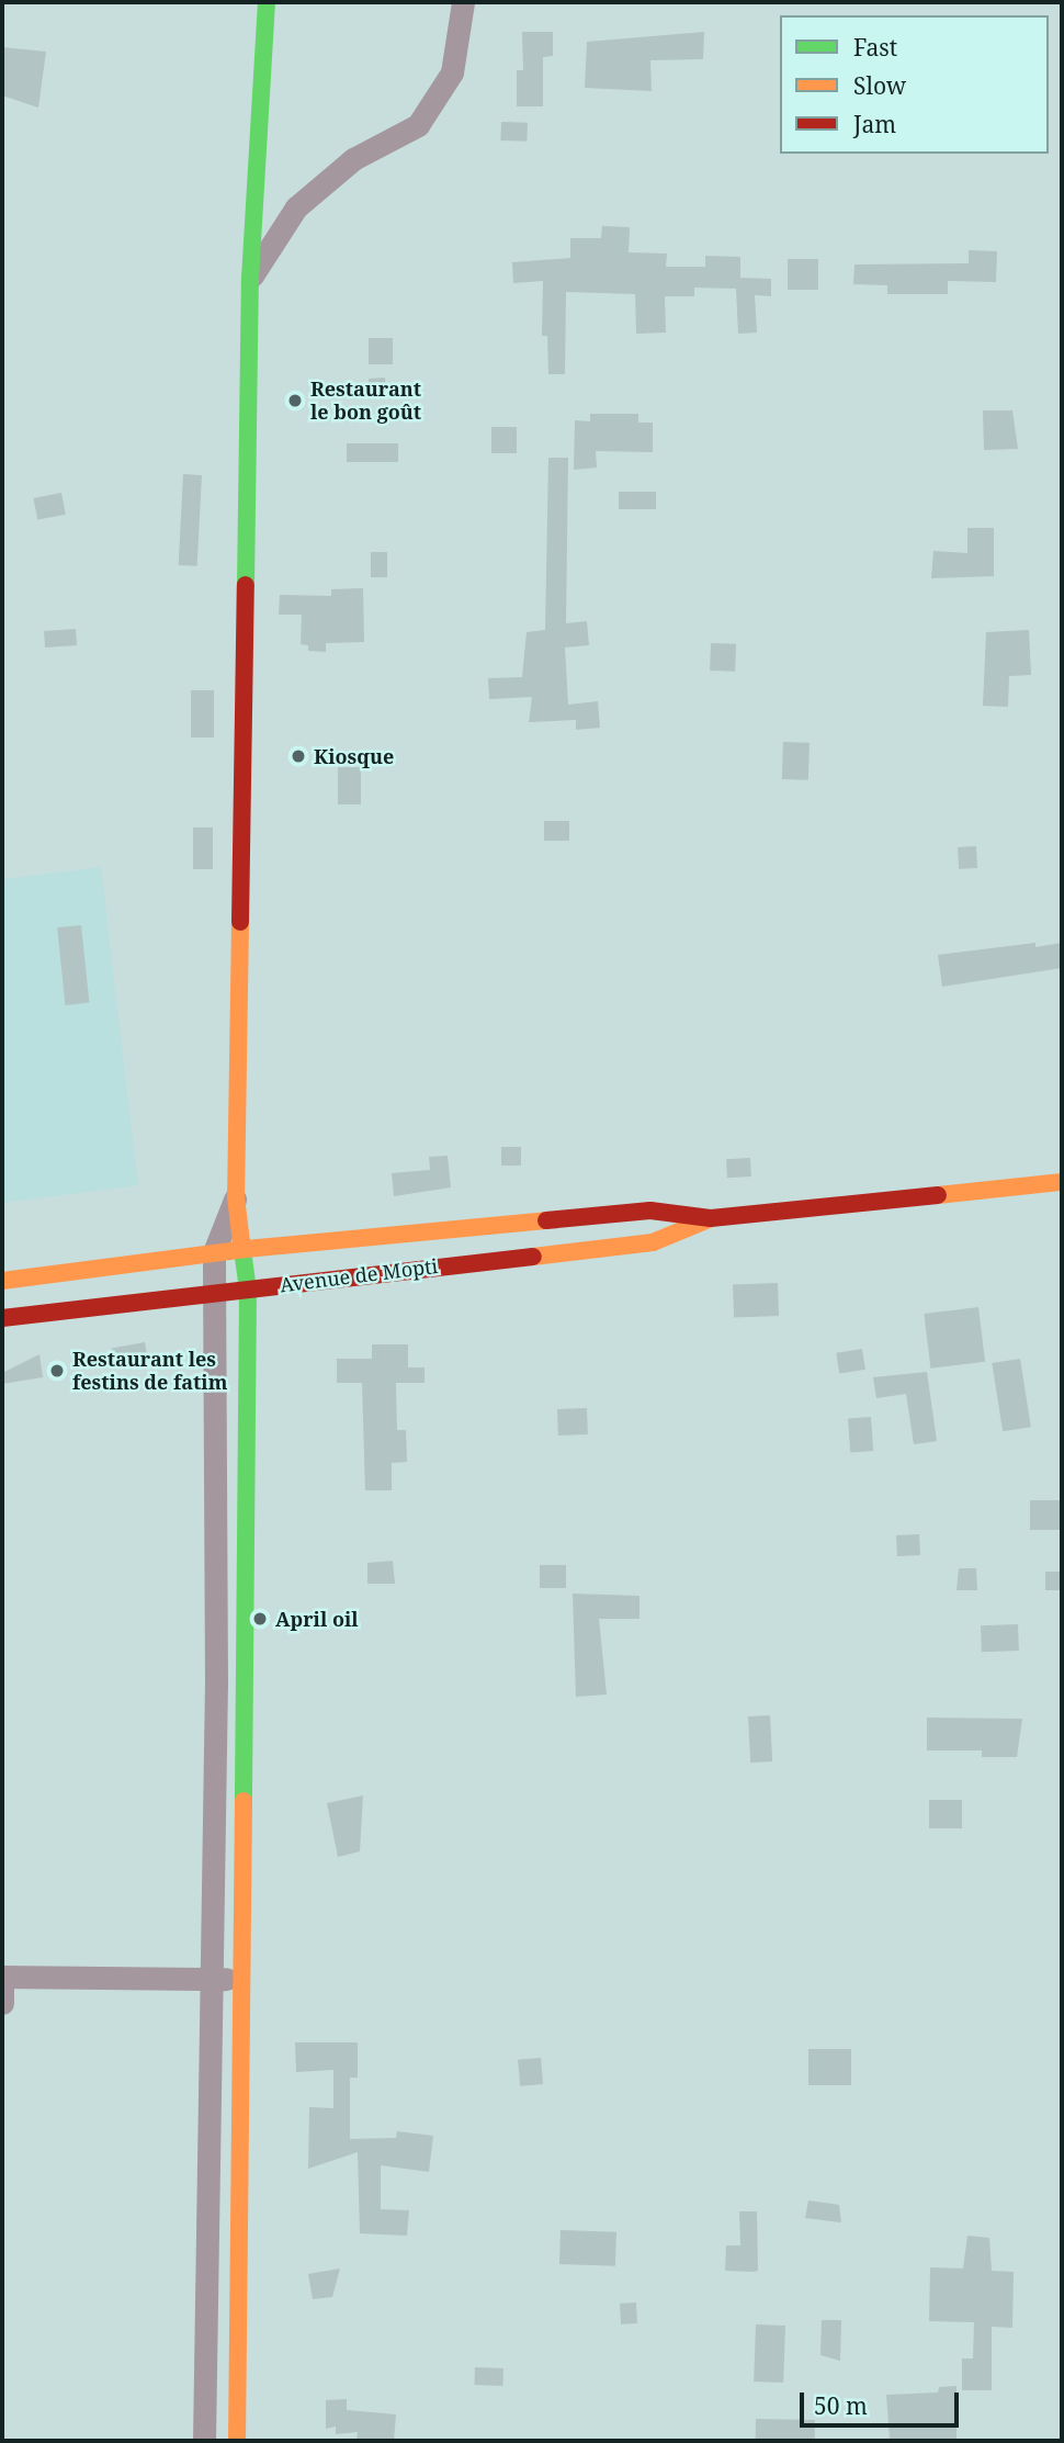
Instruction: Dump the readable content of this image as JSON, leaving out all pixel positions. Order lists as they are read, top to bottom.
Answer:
{
  "streets": {
    "street": ["Avenue de Mopti"]
  },
  "places": [
    "Restaurant le bon goût",
    "Kiosque",
    "Restaurant les festins de fatim",
    "April oil"
  ],
  "legend": ["Fast", "Slow", "Jam"],
  "scale_bar": "50 m"
}
